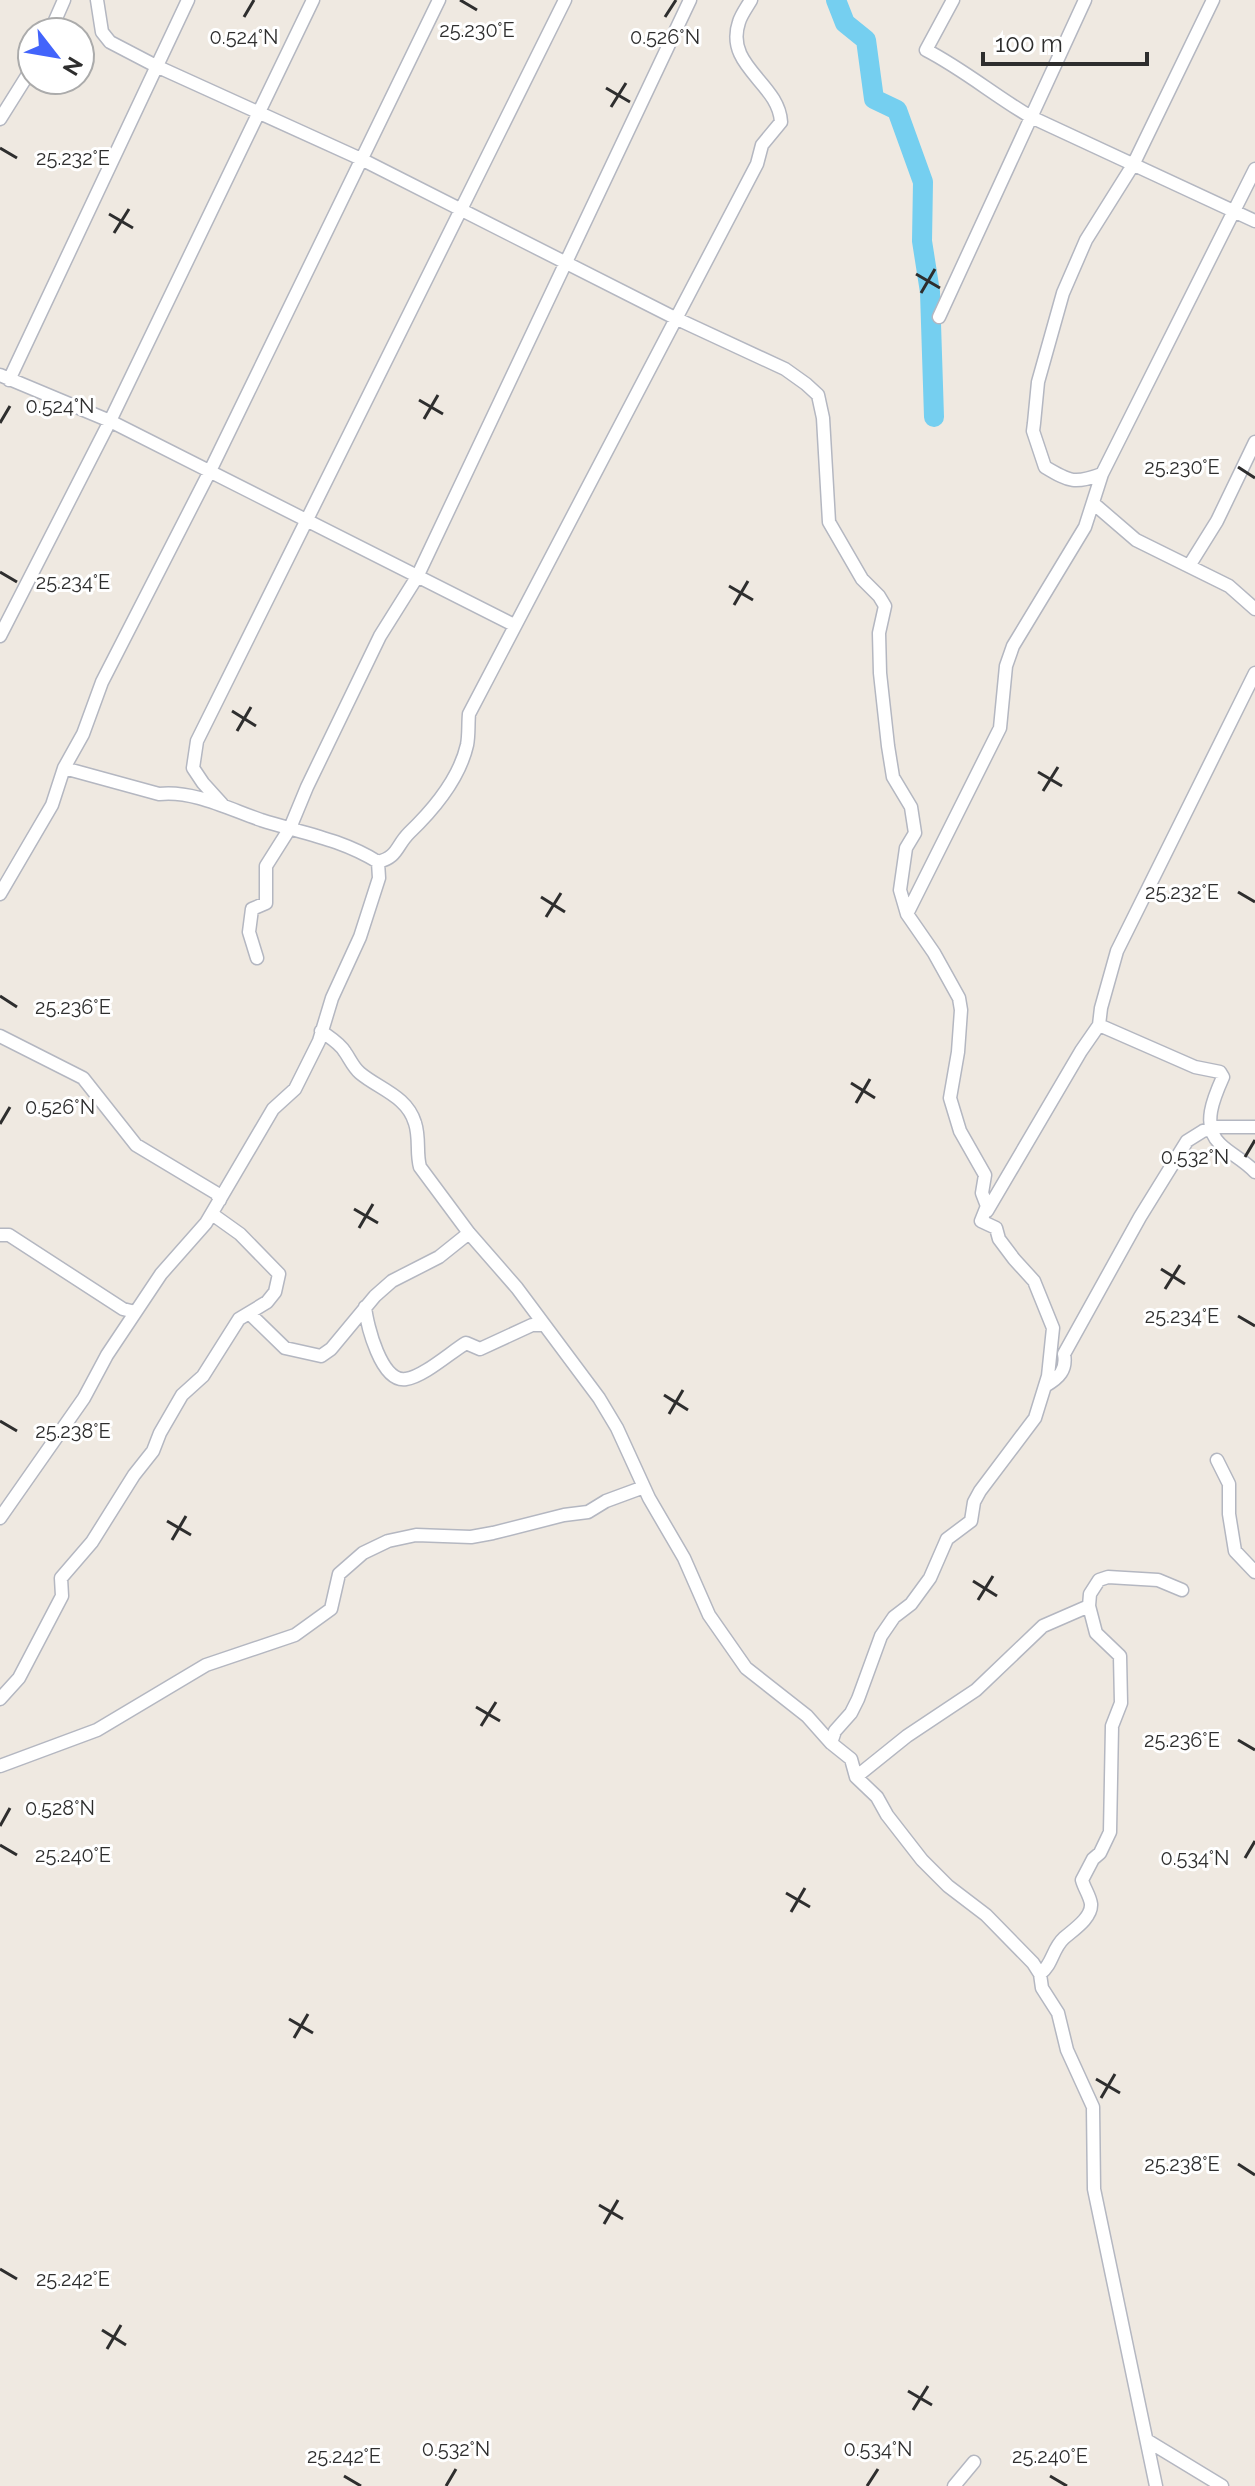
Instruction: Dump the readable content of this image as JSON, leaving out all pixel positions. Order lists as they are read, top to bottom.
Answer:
{
  "scale_bar": "100 m",
  "north": "bottom right",
  "coordinates": [
    "25.230°E",
    "0.524°N",
    "0.526°N",
    "25.232°E",
    "25.234°E",
    "25.236°E",
    "0.532°N",
    "25.238°E",
    "0.528°N",
    "25.240°E",
    "0.534°N",
    "25.242°E"
  ]
}
